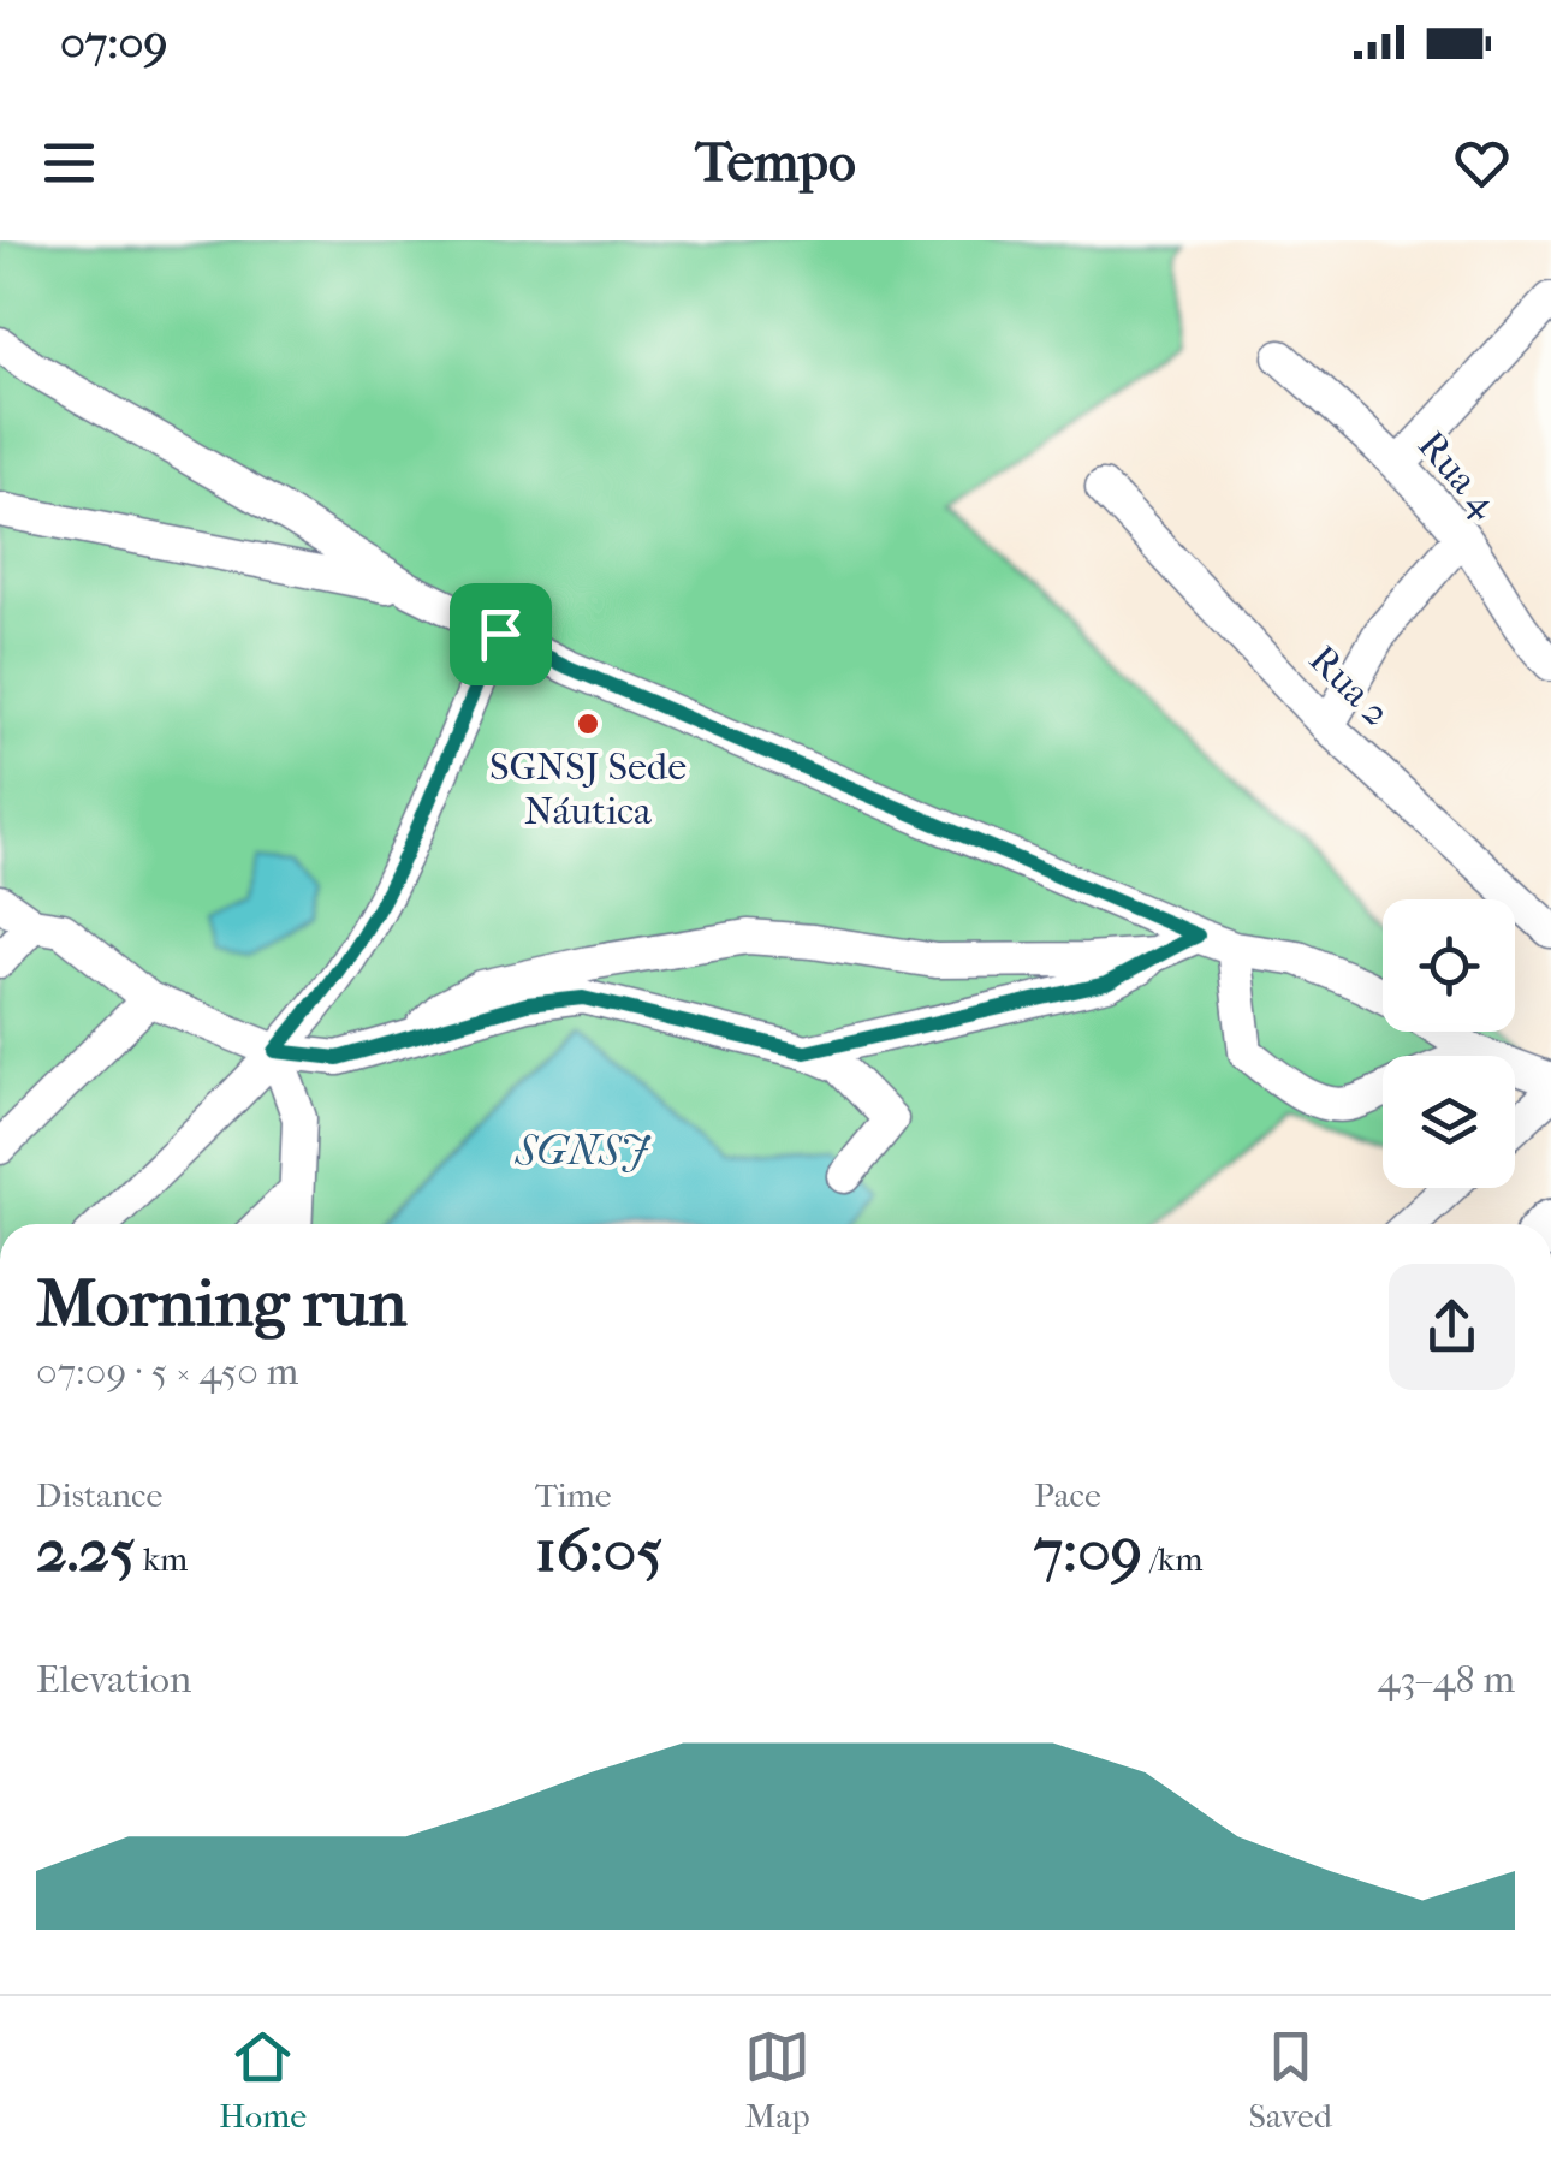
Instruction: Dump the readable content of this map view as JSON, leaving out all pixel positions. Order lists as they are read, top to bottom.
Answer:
{
  "streets": {
    "street": ["Rua 4", "Rua 2"]
  },
  "water": ["SGNSJ"],
  "places": ["SGNSJ Sede Náutica"],
  "page": {
    "status": "07:09",
    "header": "Tempo",
    "heading": ["Morning run", "07:09 · 5 × 450 m"],
    "stats": [
      ["Distance", "2.25 km"],
      ["Time", "16:05"],
      ["Pace", "7:09 /km"]
    ],
    "chart": ["Elevation", "43–48 m"],
    "tabs": ["Home", "Map", "Saved"]
  }
}
